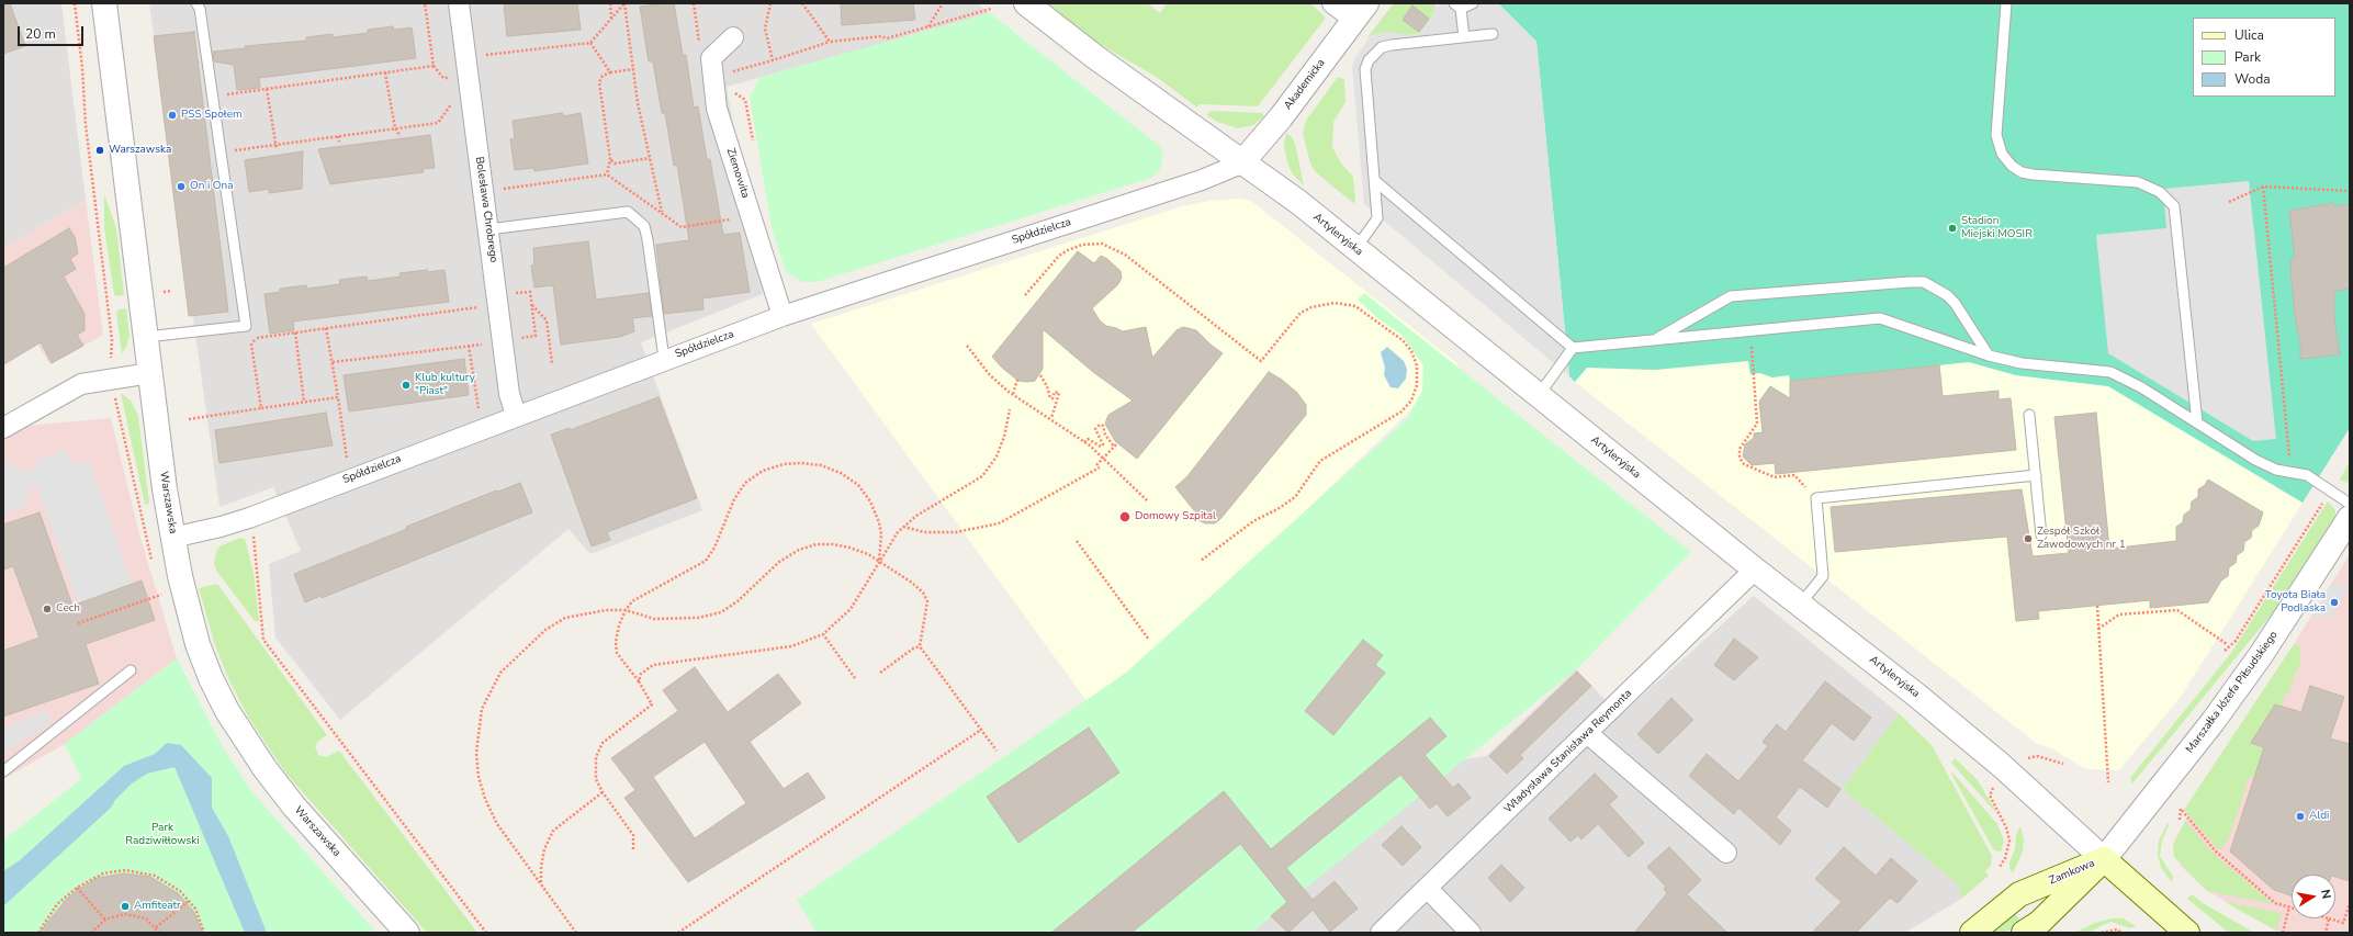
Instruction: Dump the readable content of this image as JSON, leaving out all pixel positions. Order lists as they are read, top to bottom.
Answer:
{
  "streets": {
    "main road": ["Artyleryjska", "Zamkowa"],
    "street": [
      "Akademicka",
      "Ziemowita",
      "Bolesława Chrobrego",
      "Spółdzielcza",
      "Warszawska",
      "Marszałka Józefa Piłsudskiego",
      "Władysława Stanisława Reymonta"
    ]
  },
  "crossings": [
    ["Akademicka", "Spółdzielcza"],
    ["Akademicka", "Artyleryjska"],
    ["Ziemowita", "Spółdzielcza"],
    ["Bolesława Chrobrego", "Spółdzielcza"],
    ["Spółdzielcza", "Artyleryjska"],
    ["Spółdzielcza", "Warszawska"],
    ["Artyleryjska", "Marszałka Józefa Piłsudskiego"],
    ["Artyleryjska", "Władysława Stanisława Reymonta"],
    ["Artyleryjska", "Zamkowa"],
    ["Marszałka Józefa Piłsudskiego", "Zamkowa"]
  ],
  "parks": ["Park Radziwiłłowski"],
  "places": [
    "PSS Społem",
    "Warszawska",
    "On i Ona",
    "Stadion Miejski MOSIR",
    "Klub kultury \"Piast\"",
    "Domowy Szpital",
    "Zespół Szkół Zawodowych nr 1",
    "Toyota Biała Podlaska",
    "Cech",
    "Aldi",
    "Amfiteatr"
  ],
  "legend": ["Ulica", "Park", "Woda"],
  "scale_bar": "20 m",
  "north": "right"
}
